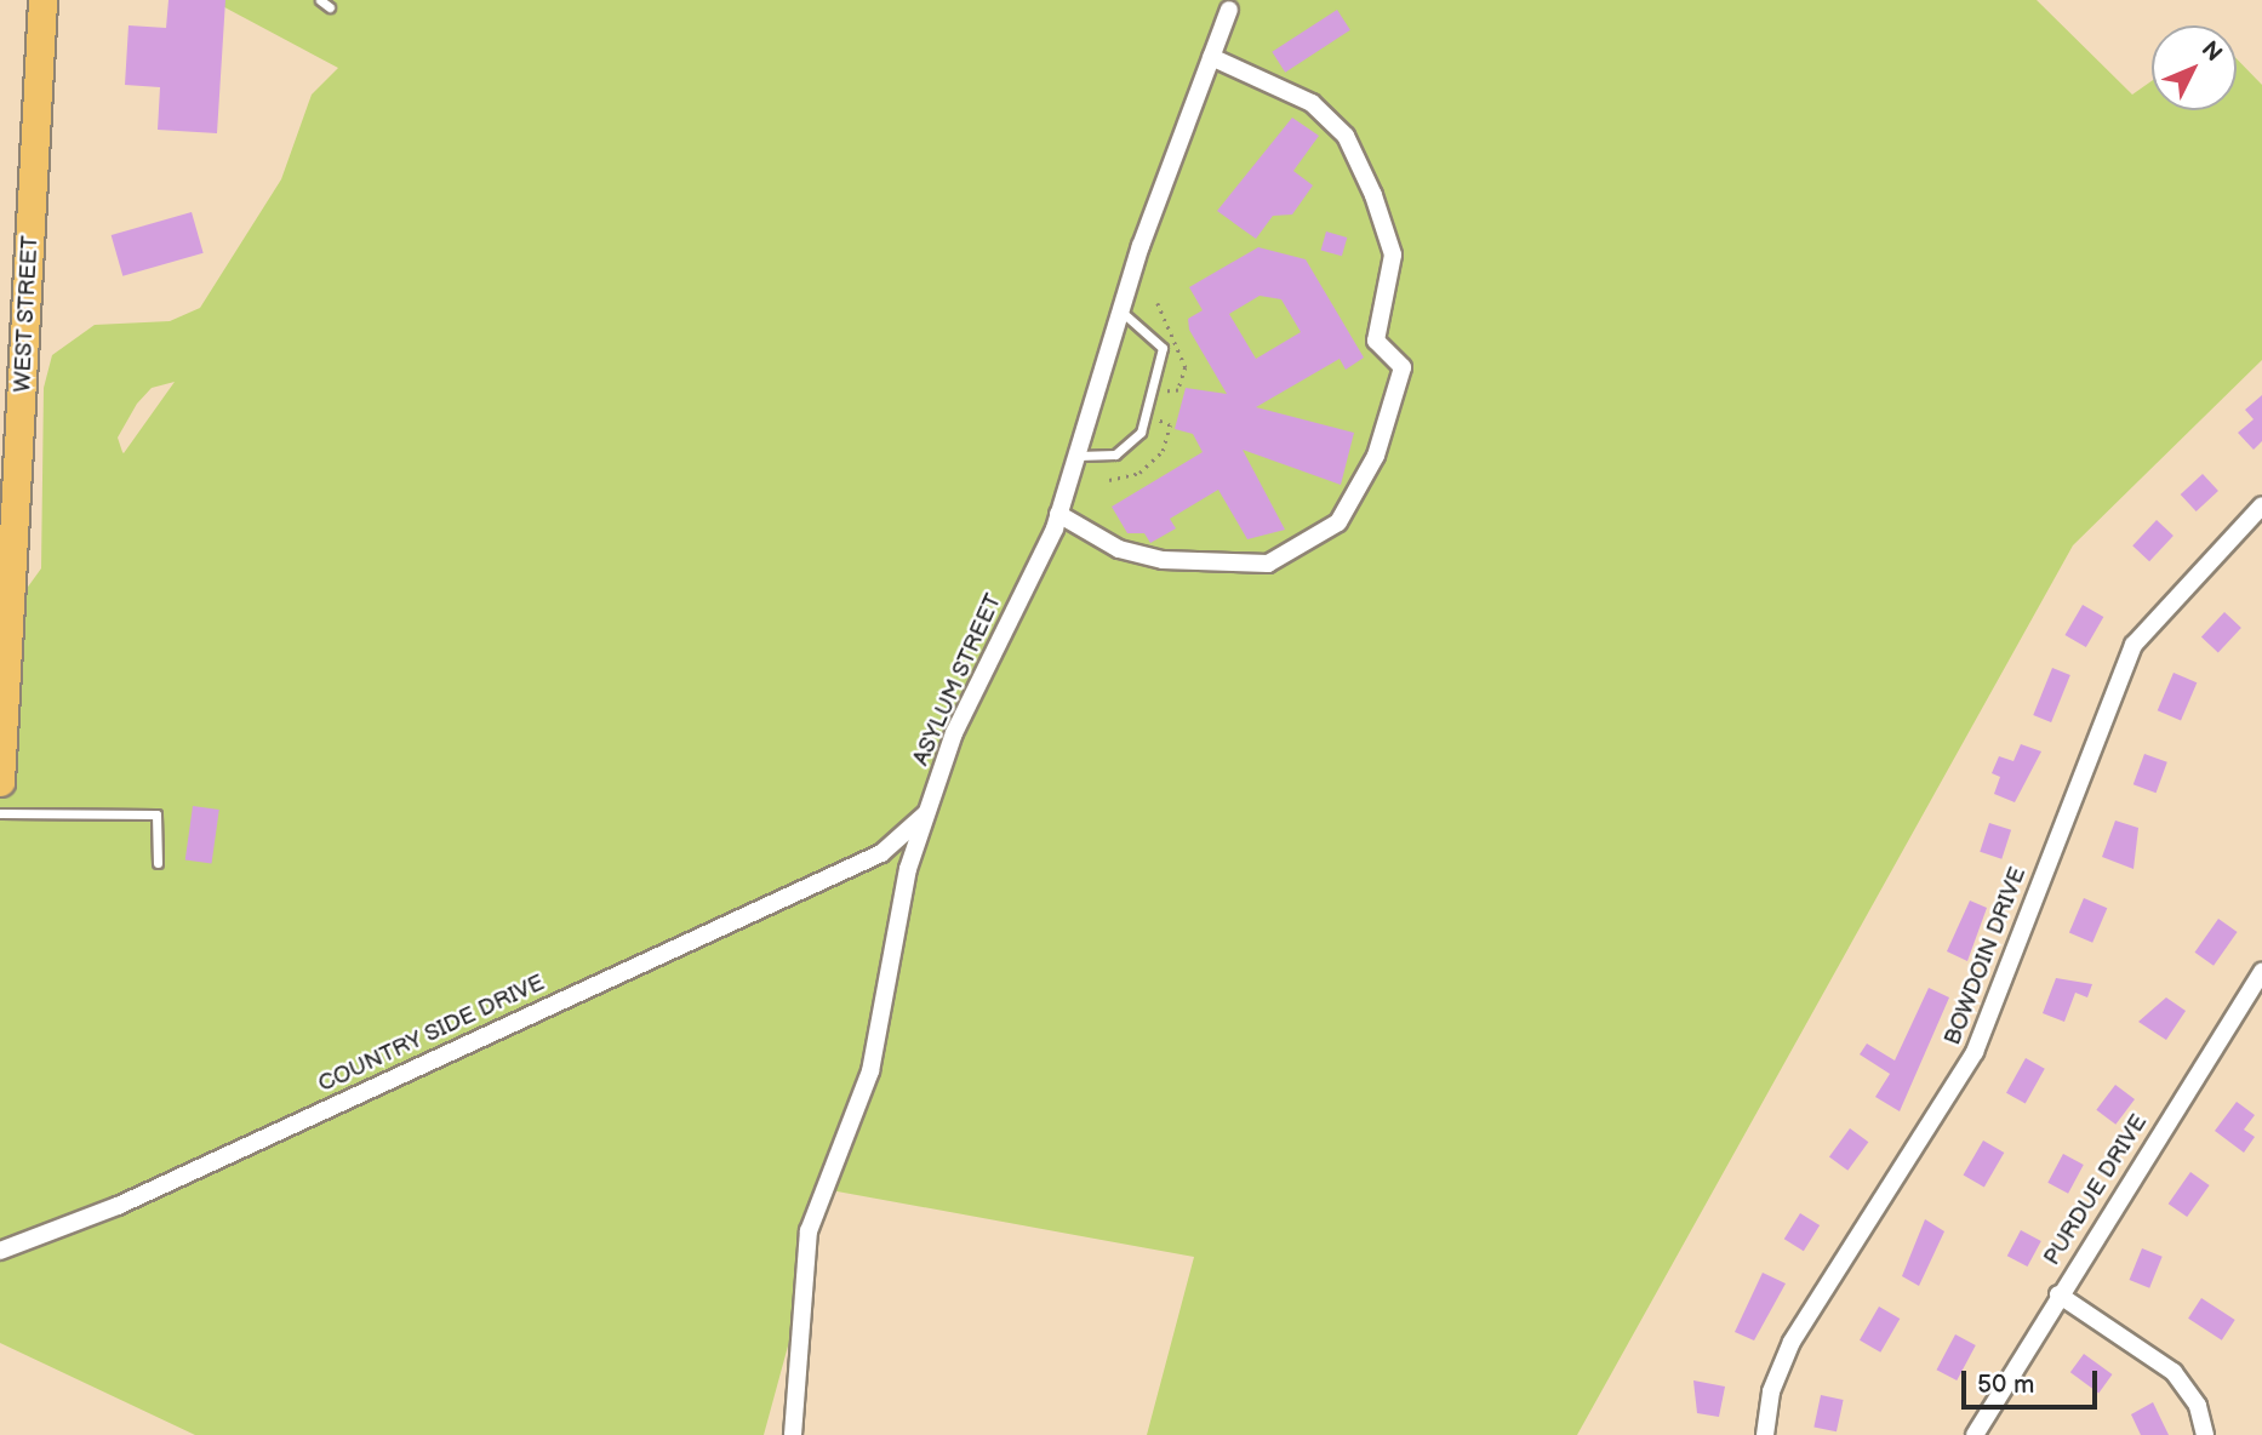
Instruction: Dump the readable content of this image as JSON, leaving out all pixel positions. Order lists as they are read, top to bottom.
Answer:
{
  "streets": {
    "main road": ["WEST STREET"],
    "street": [
      "ASYLUM STREET",
      "BOWDOIN DRIVE",
      "COUNTRY SIDE DRIVE",
      "PURDUE DRIVE"
    ]
  },
  "crossings": [
    ["ASYLUM STREET", "COUNTRY SIDE DRIVE"]
  ],
  "scale_bar": "50 m",
  "north": "top right"
}
